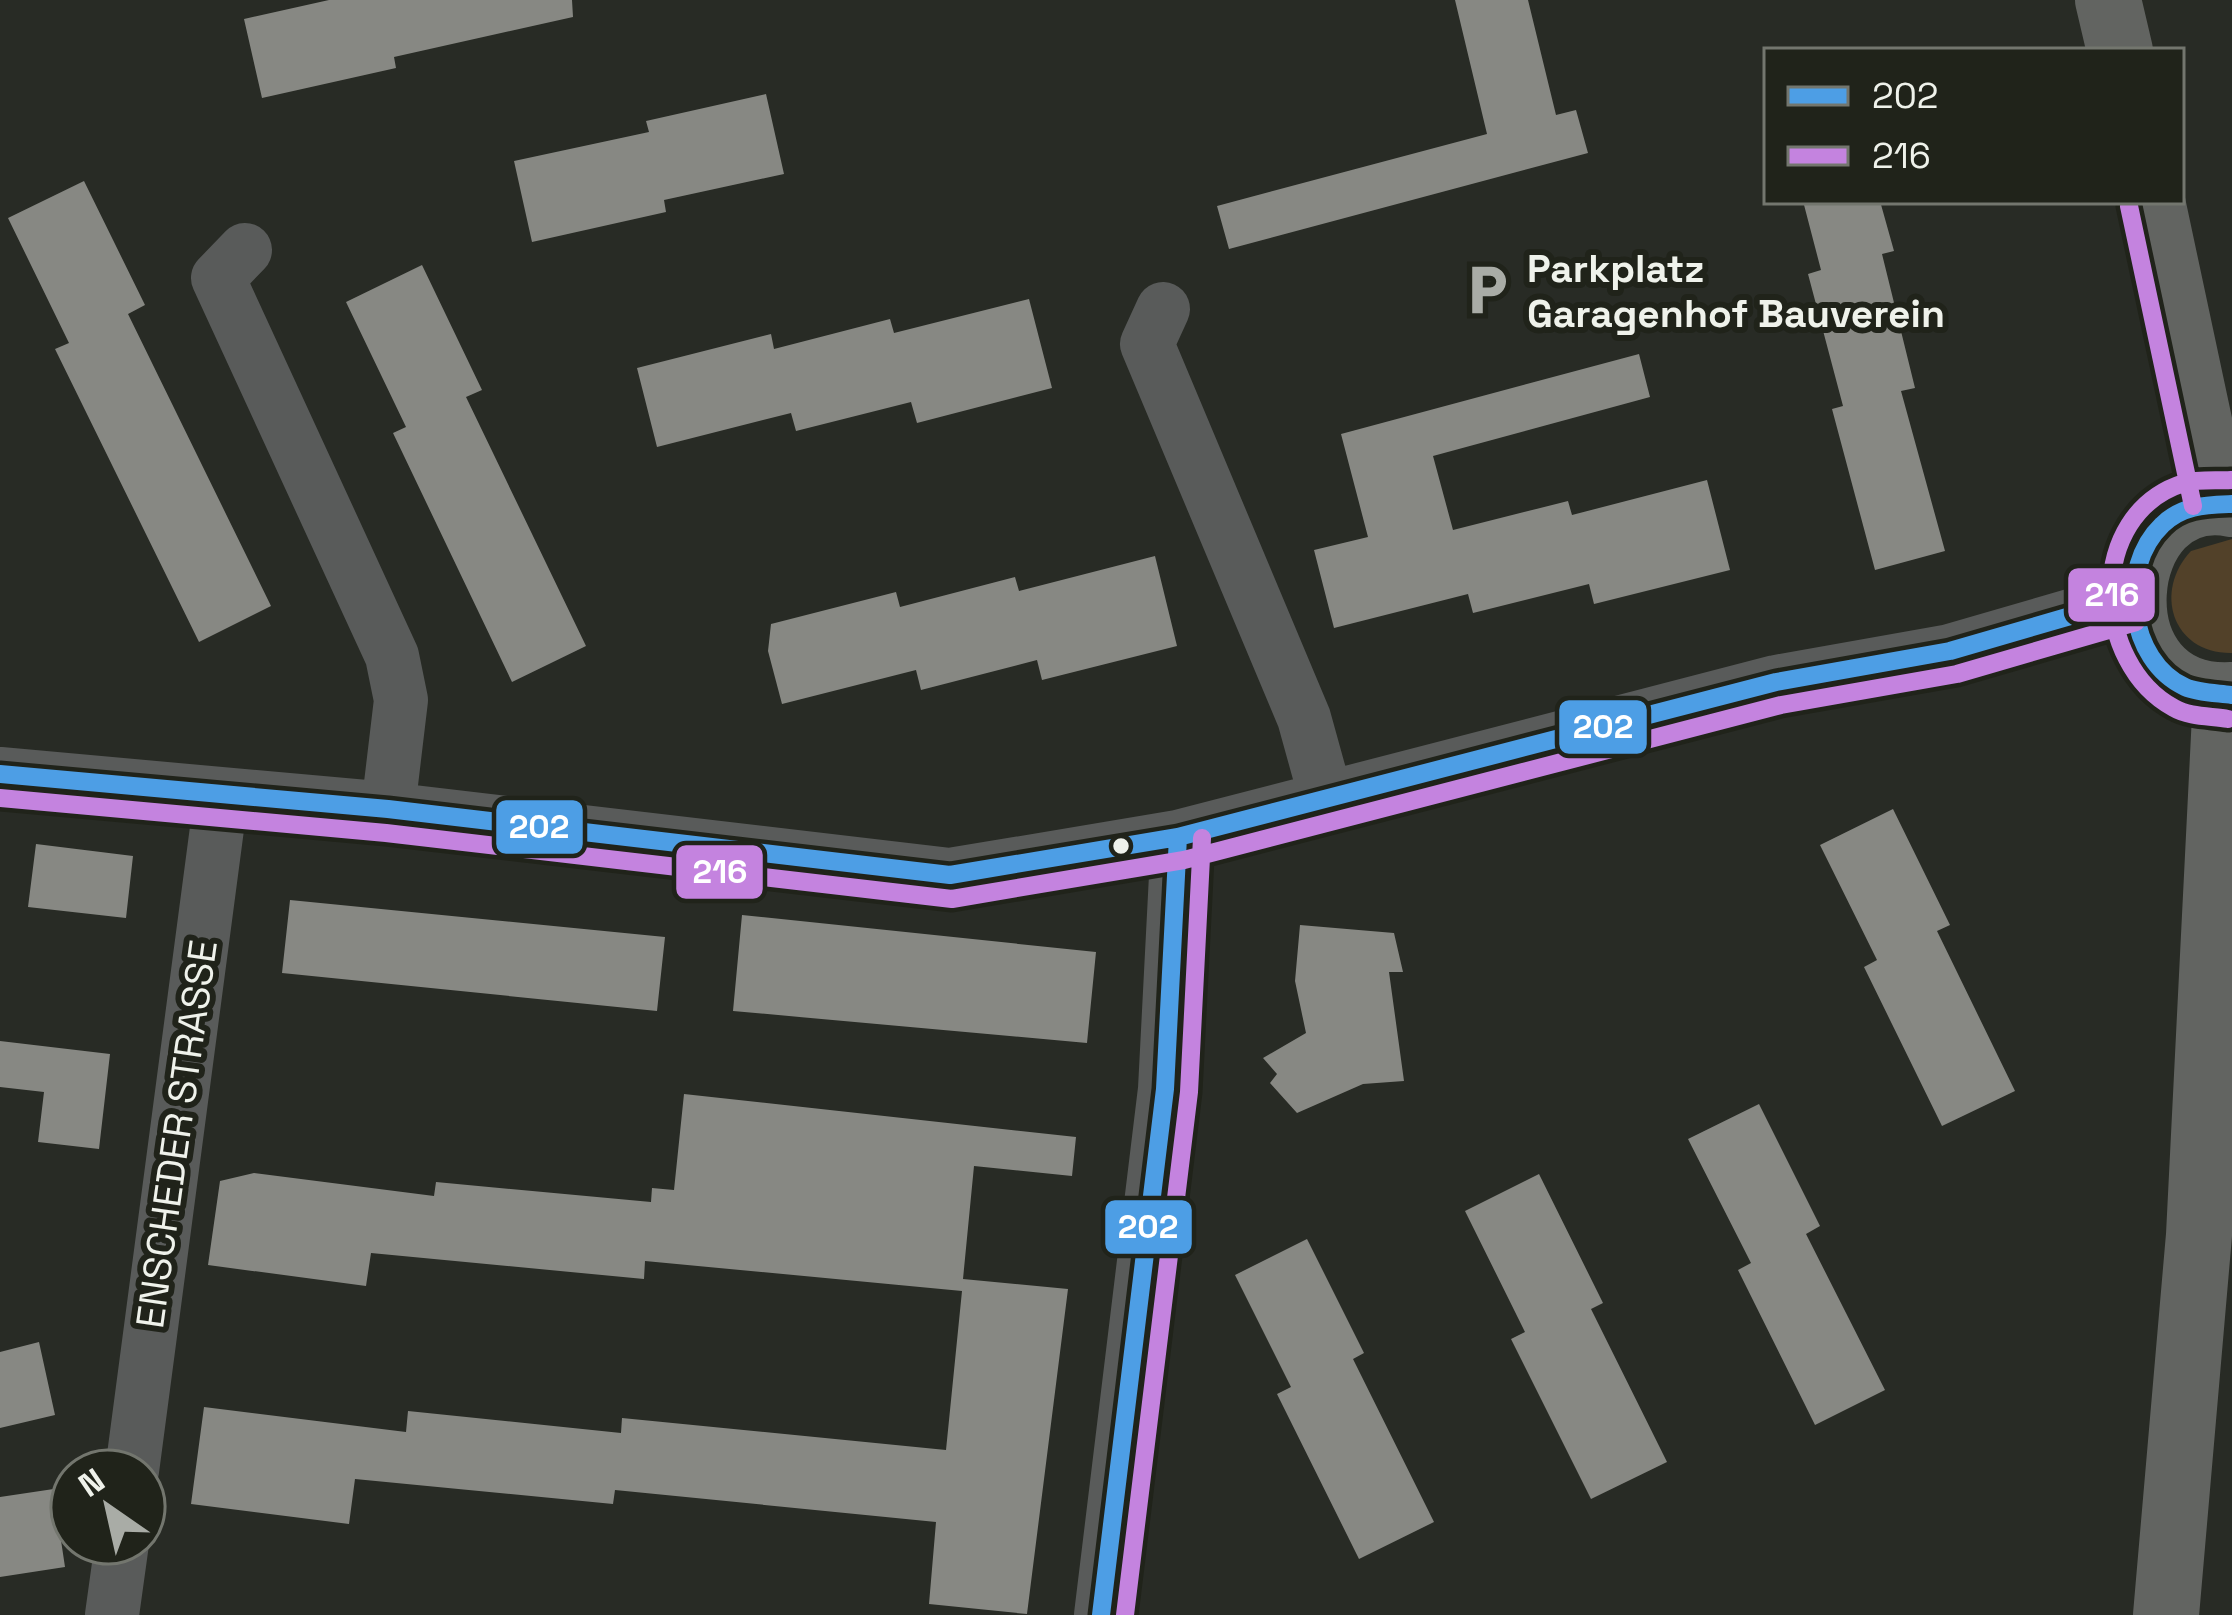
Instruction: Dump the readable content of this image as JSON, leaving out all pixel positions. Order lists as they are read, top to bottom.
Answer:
{
  "streets": {
    "street": ["ENSCHEDER STRASSE"]
  },
  "places": {
    "parking": ["Parkplatz Garagenhof Bauverein"]
  },
  "lines": ["transit line 216", "transit line 202"],
  "legend": ["202", "216"],
  "north": "top left"
}
